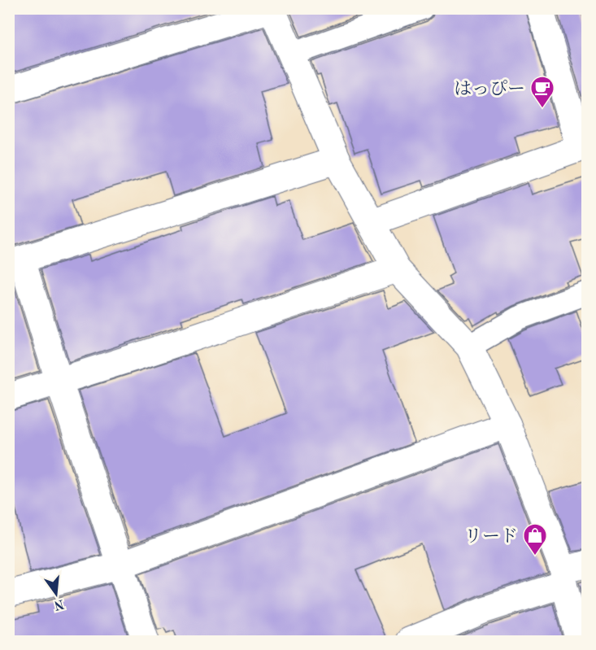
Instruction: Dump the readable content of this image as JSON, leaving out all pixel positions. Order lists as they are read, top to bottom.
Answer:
{
  "places": {
    "cafe": ["はっぴー"],
    "shop": ["リード"]
  },
  "north": "bottom"
}
